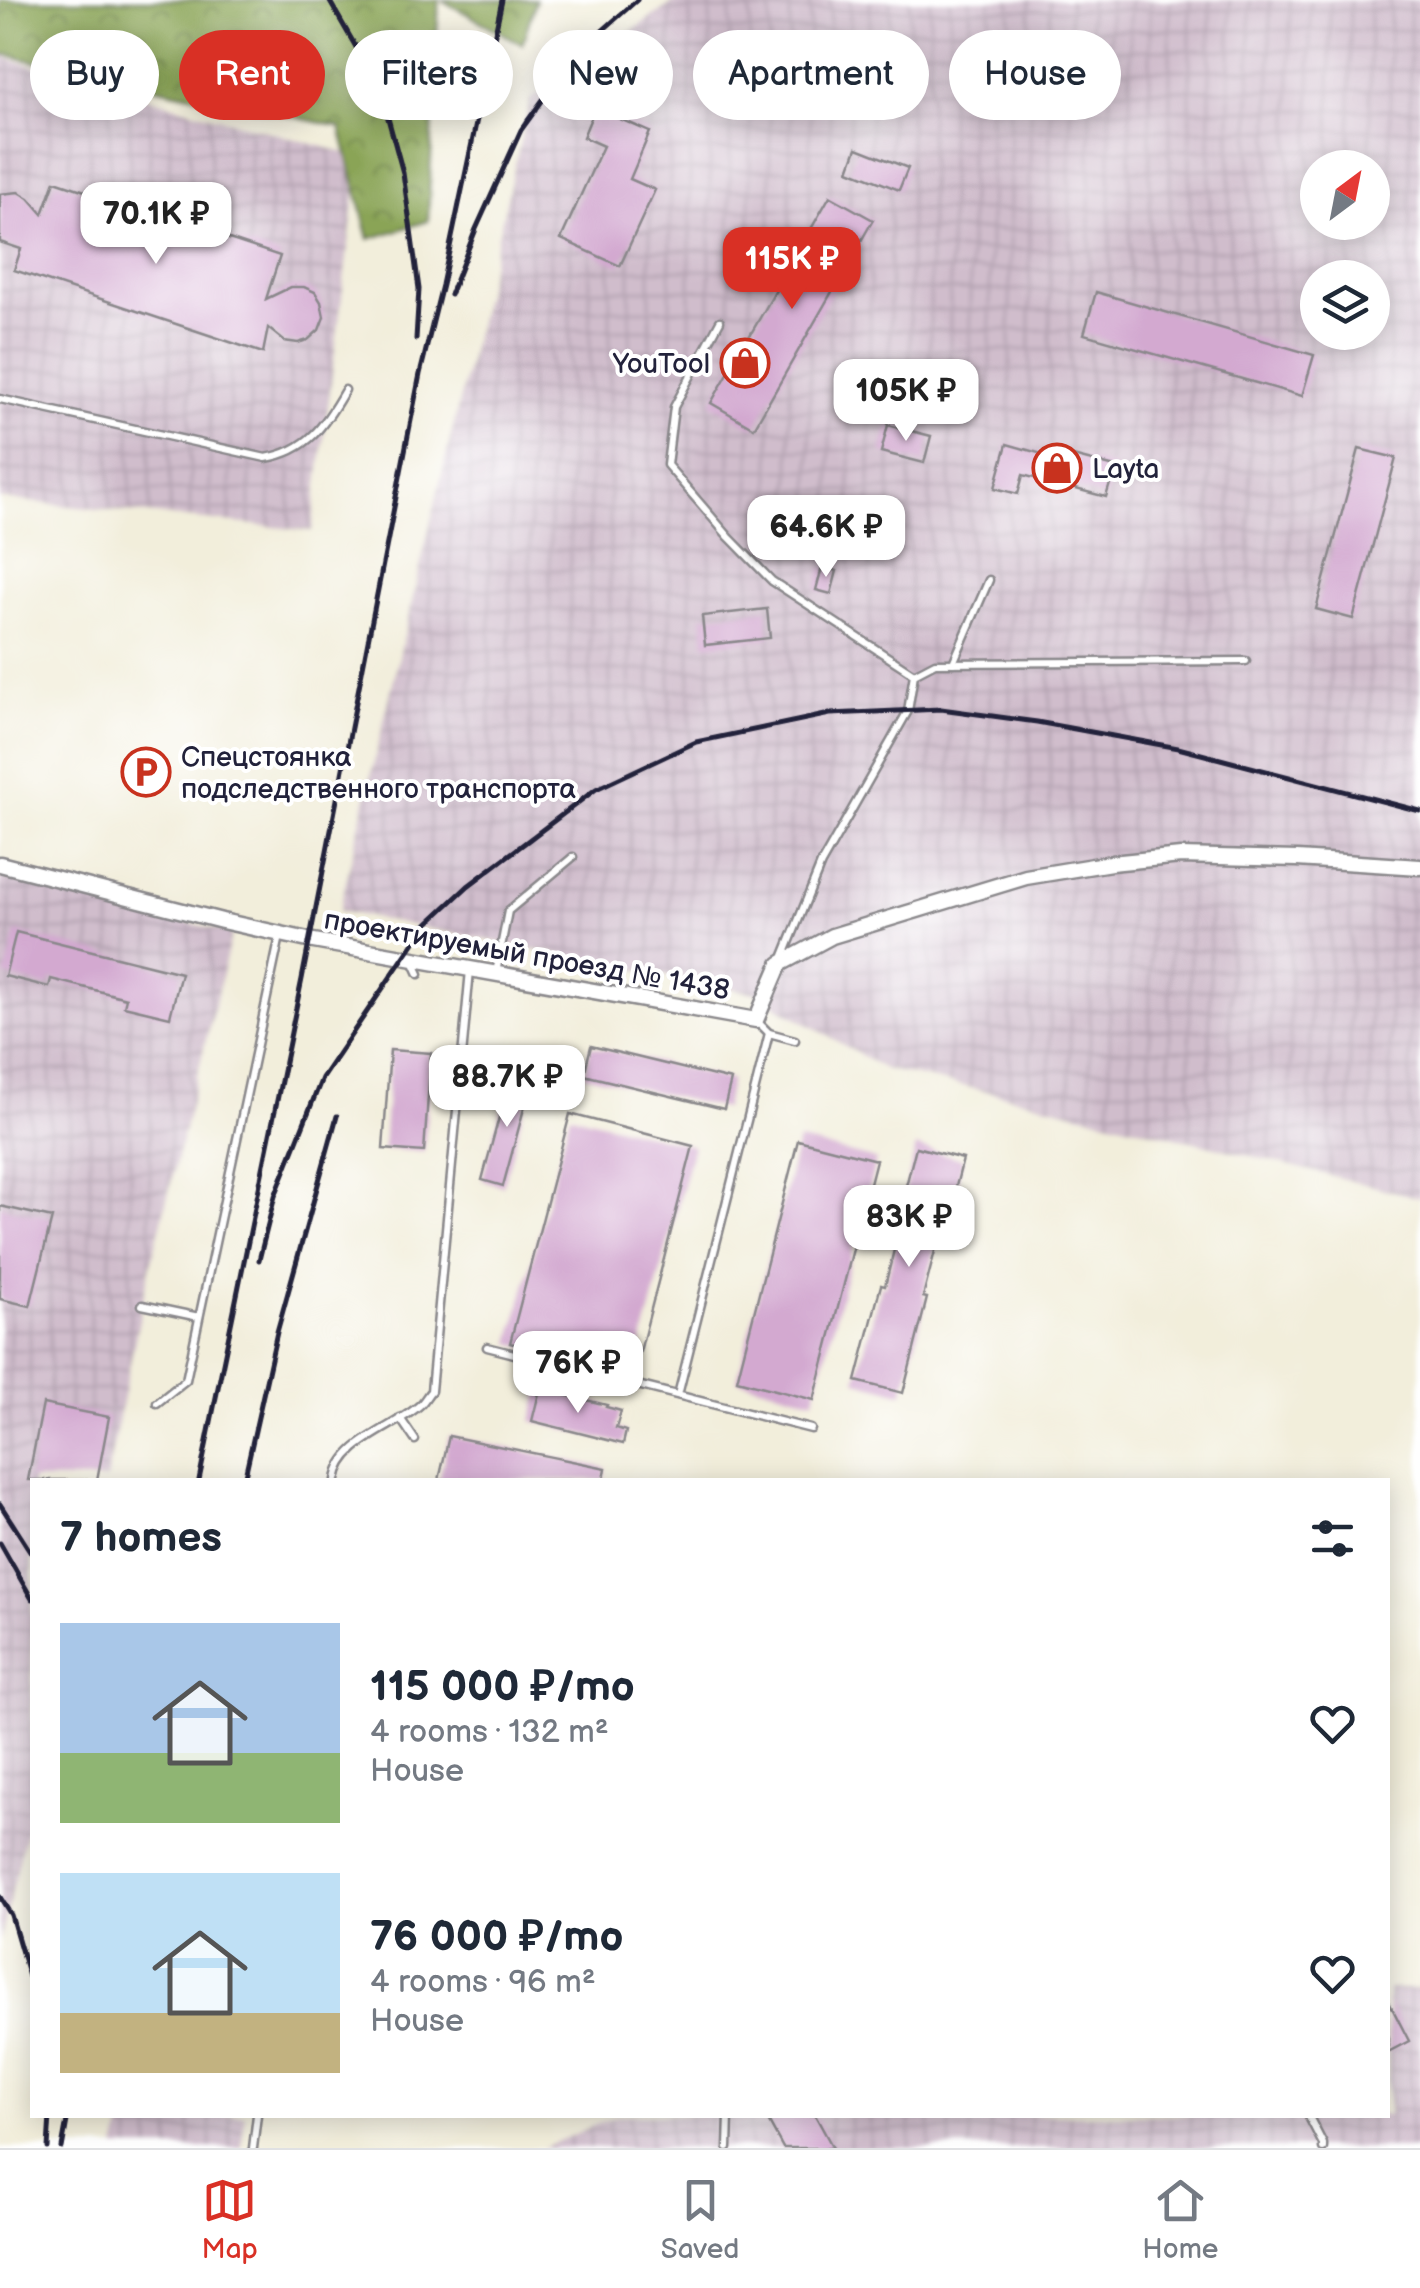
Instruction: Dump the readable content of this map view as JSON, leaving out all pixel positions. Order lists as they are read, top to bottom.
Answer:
{
  "streets": {
    "street": ["проектируемый проезд № 1438"]
  },
  "places": {
    "shop": ["YouTool", "Layta"],
    "parking": ["Спецстоянка подследственного транспорта"]
  },
  "north": "top right",
  "page": {
    "chip": [
      "Buy",
      "Rent",
      "Filters",
      "New",
      "Apartment",
      "House"
    ],
    "price": [
      "70.1K ₽",
      "115K ₽",
      "105K ₽",
      "64.6K ₽",
      "88.7K ₽",
      "83K ₽",
      "76K ₽"
    ],
    "heading": "7 homes",
    "list": [
      {
        "name": "115 000 ₽/mo",
        "note": "4 rooms · 132 m² · House"
      },
      {
        "name": "76 000 ₽/mo",
        "note": "4 rooms · 96 m² · House"
      }
    ],
    "tabs": ["Map", "Saved", "Home"]
  }
}
